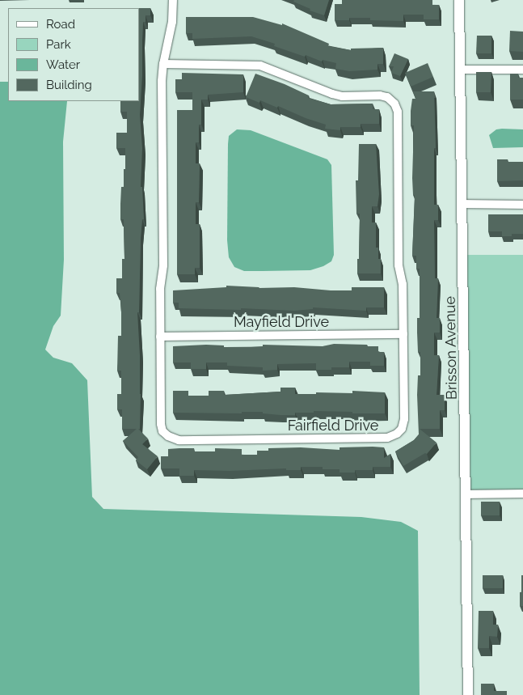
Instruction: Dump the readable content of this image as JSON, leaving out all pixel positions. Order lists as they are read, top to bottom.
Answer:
{
  "streets": {
    "street": ["Mayfield Drive", "Brisson Avenue", "Fairfield Drive"]
  },
  "crossings": [
    ["Mayfield Drive", "Fairfield Drive"]
  ],
  "legend": [
    "Road",
    "Park",
    "Water",
    "Building"
  ]
}
